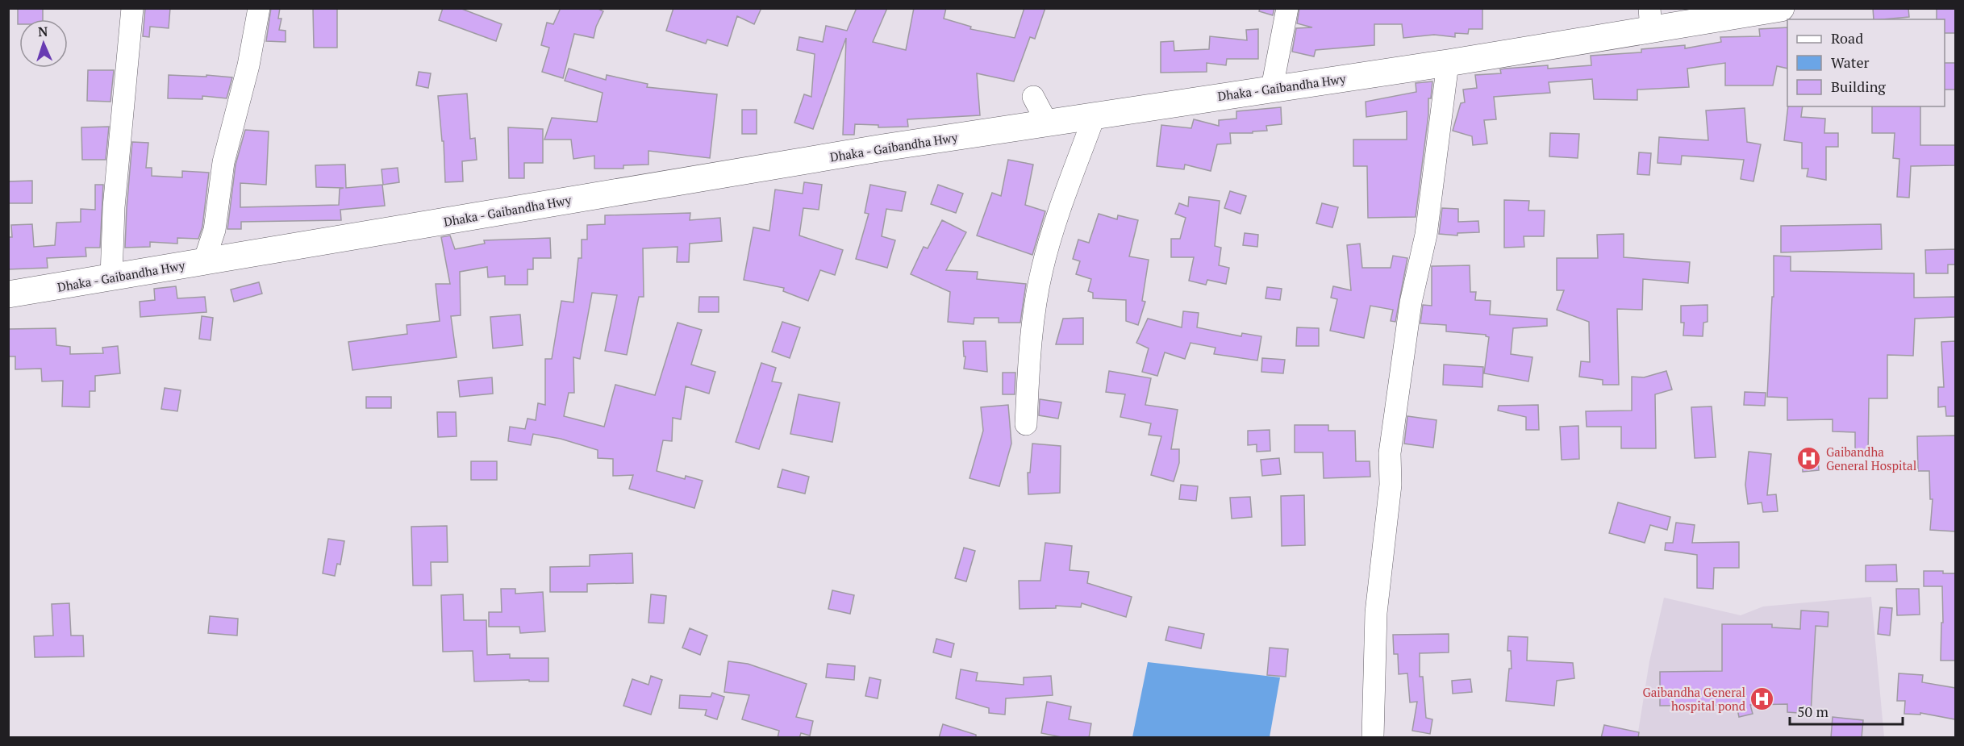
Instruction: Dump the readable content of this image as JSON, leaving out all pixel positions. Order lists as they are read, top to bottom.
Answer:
{
  "streets": {
    "main road": ["Dhaka - Gaibandha Hwy"]
  },
  "places": {
    "hospital": ["Gaibandha General Hospital", "Gaibandha General hospital pond"]
  },
  "legend": ["Road", "Water", "Building"],
  "scale_bar": "50 m",
  "north": "top"
}
